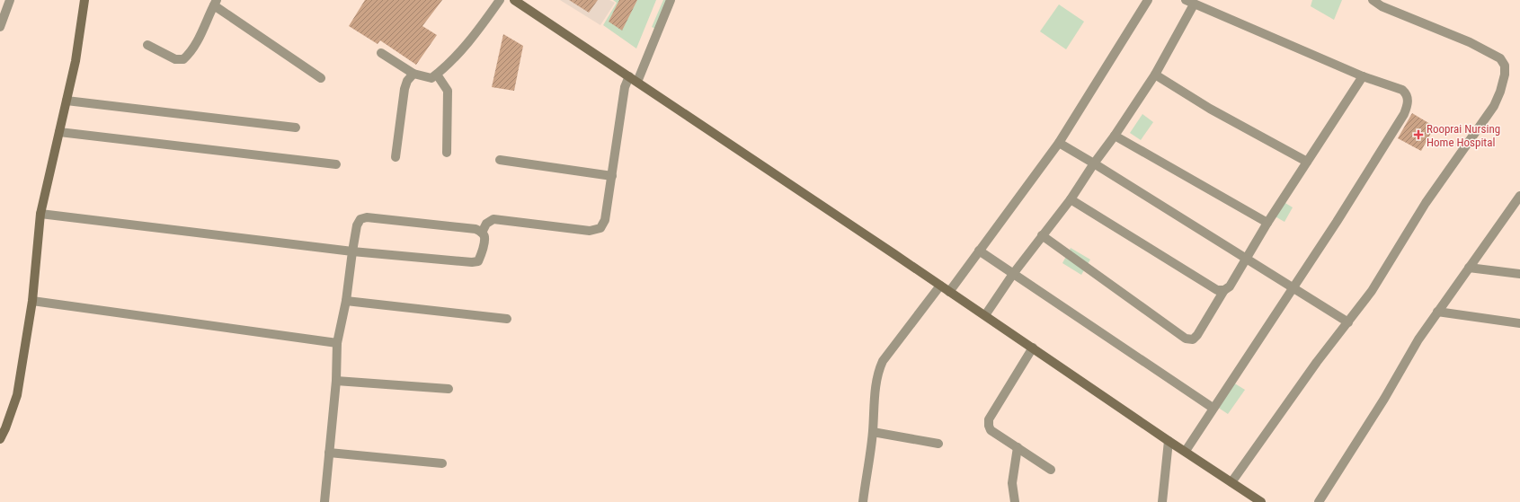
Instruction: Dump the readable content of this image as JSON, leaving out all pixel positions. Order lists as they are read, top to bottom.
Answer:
{
  "places": {
    "health": ["Rooprai Nursing Home Hospital"]
  }
}
